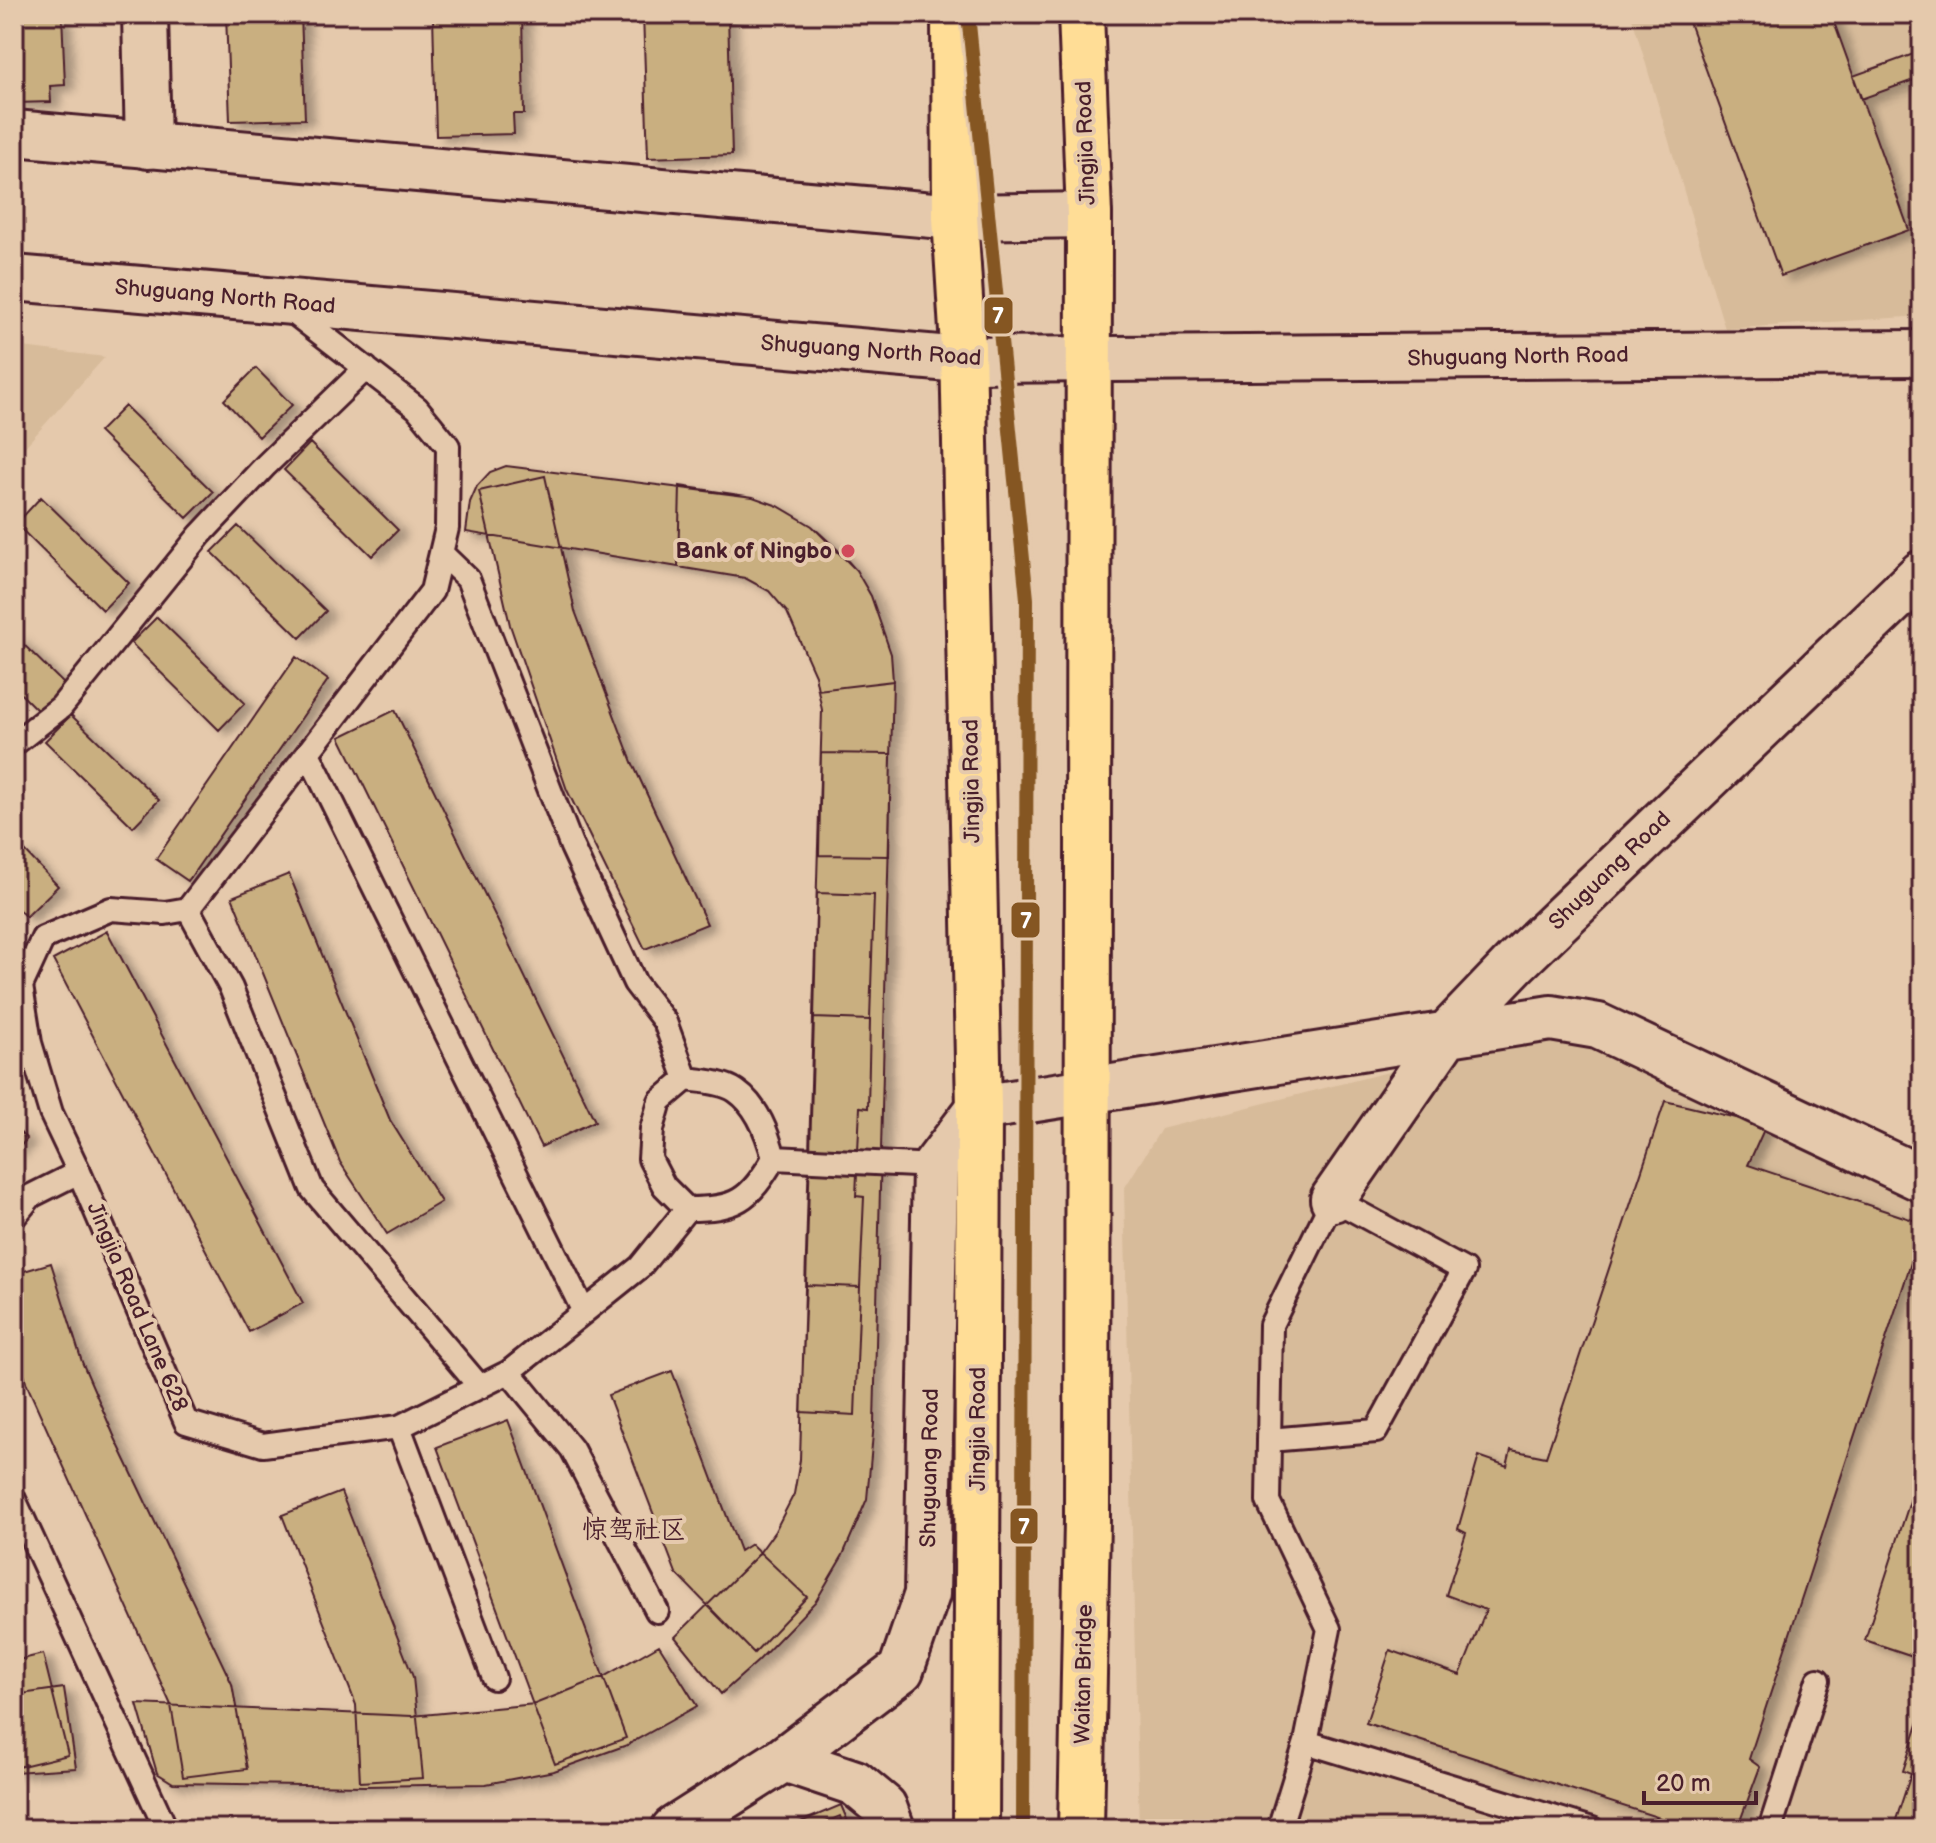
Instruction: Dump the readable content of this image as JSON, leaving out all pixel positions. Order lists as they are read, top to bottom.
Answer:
{
  "streets": {
    "main road": ["Jingjia Road", "Waitan Bridge"],
    "street": ["Shuguang North Road", "Shuguang Road"],
    "lane": ["Jingjia Road Lane 628"]
  },
  "crossings": [
    ["Jingjia Road", "Shuguang North Road"],
    ["Jingjia Road", "Waitan Bridge"]
  ],
  "districts": ["惊驾社区"],
  "places": ["Bank of Ningbo"],
  "lines": ["transit line 7"],
  "scale_bar": "20 m"
}
